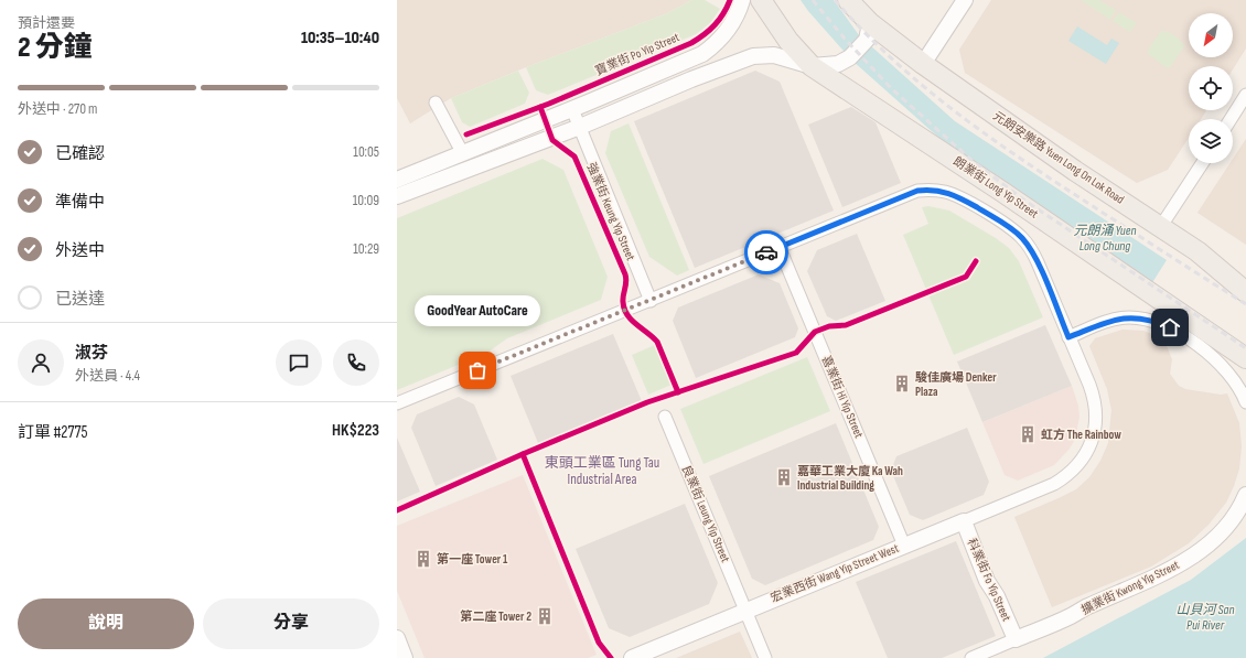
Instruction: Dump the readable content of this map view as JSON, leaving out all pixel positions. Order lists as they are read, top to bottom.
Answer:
{
  "streets": {
    "main road": ["元朗安樂路 Yuen Long On Lok Road", "朗業街 Long Yip Street"],
    "street": [
      "寶業街 Po Yip Street",
      "強業街 Keung Yip Street",
      "喜業街 Hi Yip Street",
      "良業街 Leung Yip Street",
      "宏業西街 Wang Yip Street West",
      "科業街 Fo Yip Street",
      "擴業街 Kwong Yip Street"
    ]
  },
  "crossings": [
    ["寶業街 Po Yip Street", "強業街 Keung Yip Street"],
    ["喜業街 Hi Yip Street", "宏業西街 Wang Yip Street West"],
    ["良業街 Leung Yip Street", "宏業西街 Wang Yip Street West"],
    ["宏業西街 Wang Yip Street West", "科業街 Fo Yip Street"],
    ["科業街 Fo Yip Street", "擴業街 Kwong Yip Street"]
  ],
  "districts": ["東頭工業區 Tung Tau Industrial Area"],
  "water": ["元朗涌 Yuen Long Chung", "山貝河 San Pui River"],
  "places": {
    "other": ["GoodYear AutoCare"],
    "building": [
      "駿佳廣場 Denker Plaza",
      "虹方 The Rainbow",
      "嘉華工業大廈 Ka Wah Industrial Building",
      "第一座 Tower 1",
      "第二座 Tower 2"
    ]
  },
  "north": "bottom left",
  "page": {
    "heading": ["2 分鐘", "預計還要", "10:35–10:40"],
    "panel": [
      "淑芬",
      "外送員 · 4.4",
      "訂單 #2775",
      "HK$223"
    ],
    "bar": "外送中 · 270 m",
    "list": [
      ["已確認", "10:05"],
      ["準備中", "10:09"],
      ["外送中", "10:29"],
      "已送達"
    ],
    "bubble": "GoodYear AutoCare",
    "buttons": ["說明", "分享"]
  }
}
